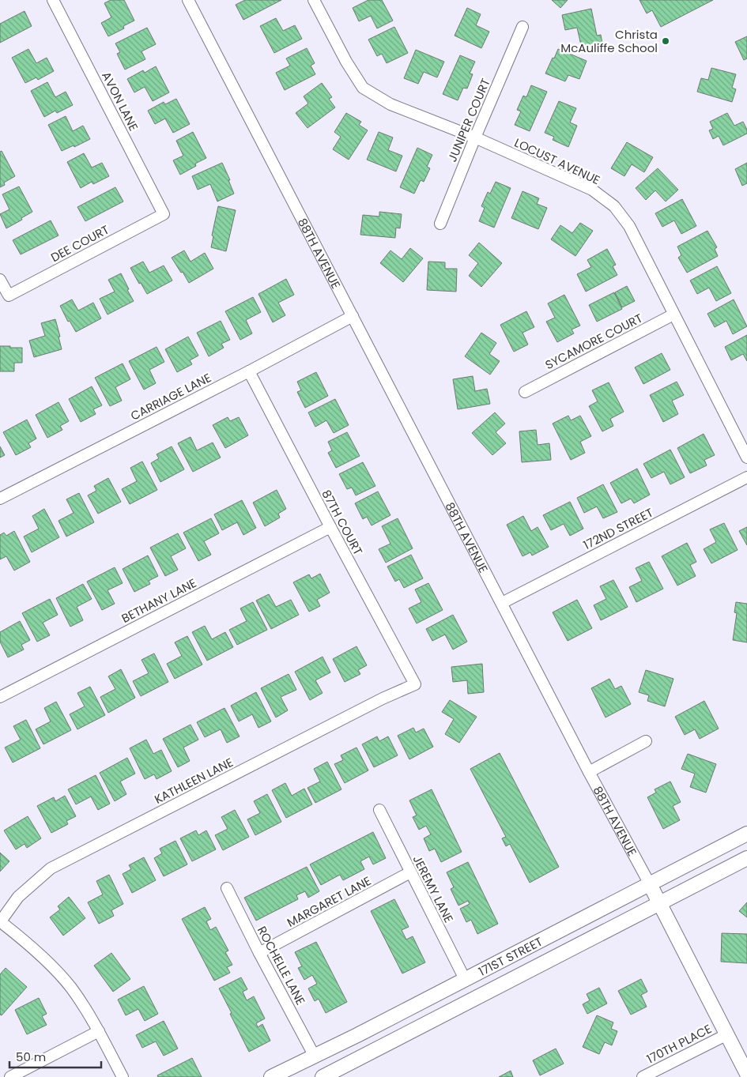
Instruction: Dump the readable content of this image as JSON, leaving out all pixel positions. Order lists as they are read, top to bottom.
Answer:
{
  "streets": {
    "street": [
      "AVON LANE",
      "JUNIPER COURT",
      "LOCUST AVENUE",
      "DEE COURT",
      "88TH AVENUE",
      "SYCAMORE COURT",
      "CARRIAGE LANE",
      "87TH COURT",
      "172ND STREET",
      "BETHANY LANE",
      "KATHLEEN LANE",
      "JEREMY LANE",
      "MARGARET LANE",
      "171ST STREET",
      "ROCHELLE LANE",
      "170TH PLACE"
    ]
  },
  "crossings": [
    ["AVON LANE", "DEE COURT"],
    ["JUNIPER COURT", "LOCUST AVENUE"],
    ["LOCUST AVENUE", "SYCAMORE COURT"],
    ["88TH AVENUE", "CARRIAGE LANE"],
    ["88TH AVENUE", "172ND STREET"],
    ["88TH AVENUE", "171ST STREET"],
    ["88TH AVENUE", "170TH PLACE"],
    ["CARRIAGE LANE", "87TH COURT"],
    ["87TH COURT", "BETHANY LANE"],
    ["87TH COURT", "KATHLEEN LANE"],
    ["JEREMY LANE", "MARGARET LANE"],
    ["JEREMY LANE", "171ST STREET"],
    ["MARGARET LANE", "ROCHELLE LANE"],
    ["171ST STREET", "ROCHELLE LANE"]
  ],
  "places": ["Christa McAuliffe School"],
  "scale_bar": "50 m"
}
